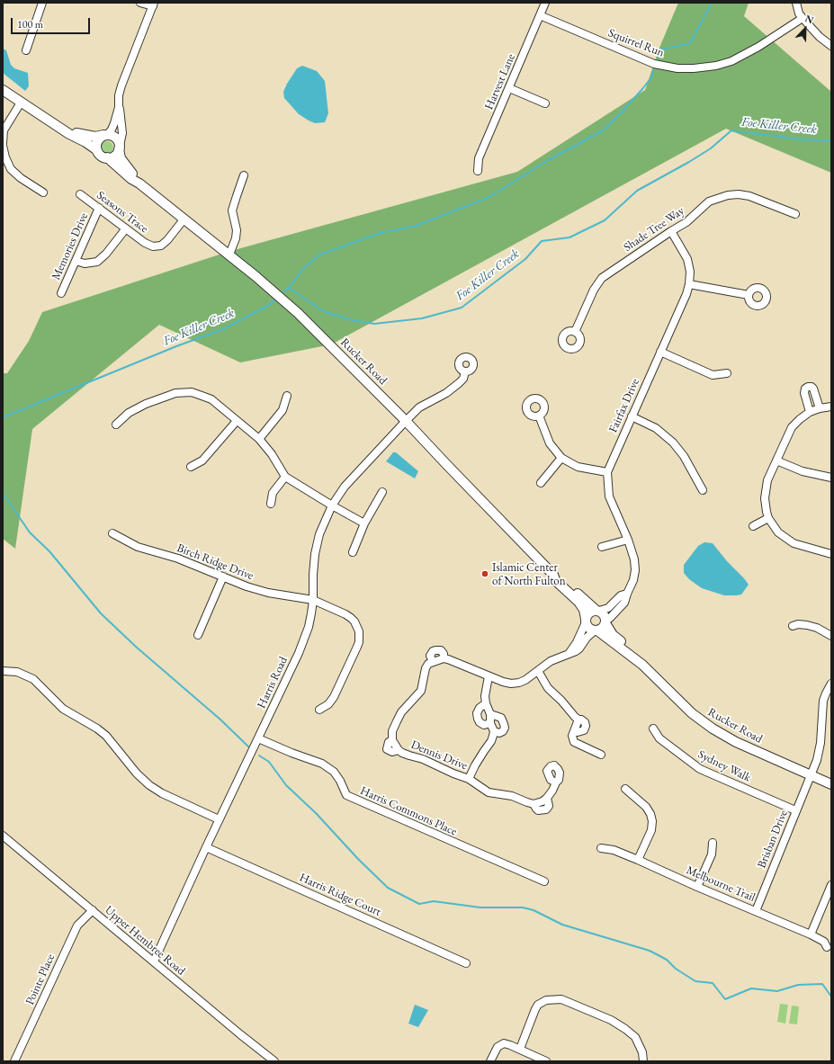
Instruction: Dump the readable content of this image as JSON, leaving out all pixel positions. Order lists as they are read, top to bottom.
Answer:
{
  "streets": {
    "main road": ["Rucker Road"],
    "street": [
      "Squirrel Run",
      "Harvest Lane",
      "Seasons Trace",
      "Shade Tree Way",
      "Memories Drive",
      "Fairfax Drive",
      "Birch Ridge Drive",
      "Harris Road",
      "Dennis Drive",
      "Sydney Walk",
      "Harris Commons Place",
      "Brisban Drive",
      "Melbourne Trail",
      "Harris Ridge Court",
      "Upper Hembree Road",
      "Pointe Place"
    ]
  },
  "crossings": [
    ["Squirrel Run", "Harvest Lane"],
    ["Seasons Trace", "Memories Drive"],
    ["Seasons Trace", "Rucker Road"],
    ["Shade Tree Way", "Fairfax Drive"],
    ["Rucker Road", "Fairfax Drive"],
    ["Rucker Road", "Harris Road"],
    ["Rucker Road", "Brisban Drive"],
    ["Birch Ridge Drive", "Harris Road"],
    ["Harris Road", "Harris Commons Place"],
    ["Harris Road", "Harris Ridge Court"],
    ["Harris Road", "Upper Hembree Road"],
    ["Sydney Walk", "Brisban Drive"],
    ["Brisban Drive", "Melbourne Trail"],
    ["Upper Hembree Road", "Pointe Place"]
  ],
  "water": ["Foe Killer Creek"],
  "places": ["Islamic Center of North Fulton"],
  "scale_bar": "100 m",
  "north": "top right"
}
